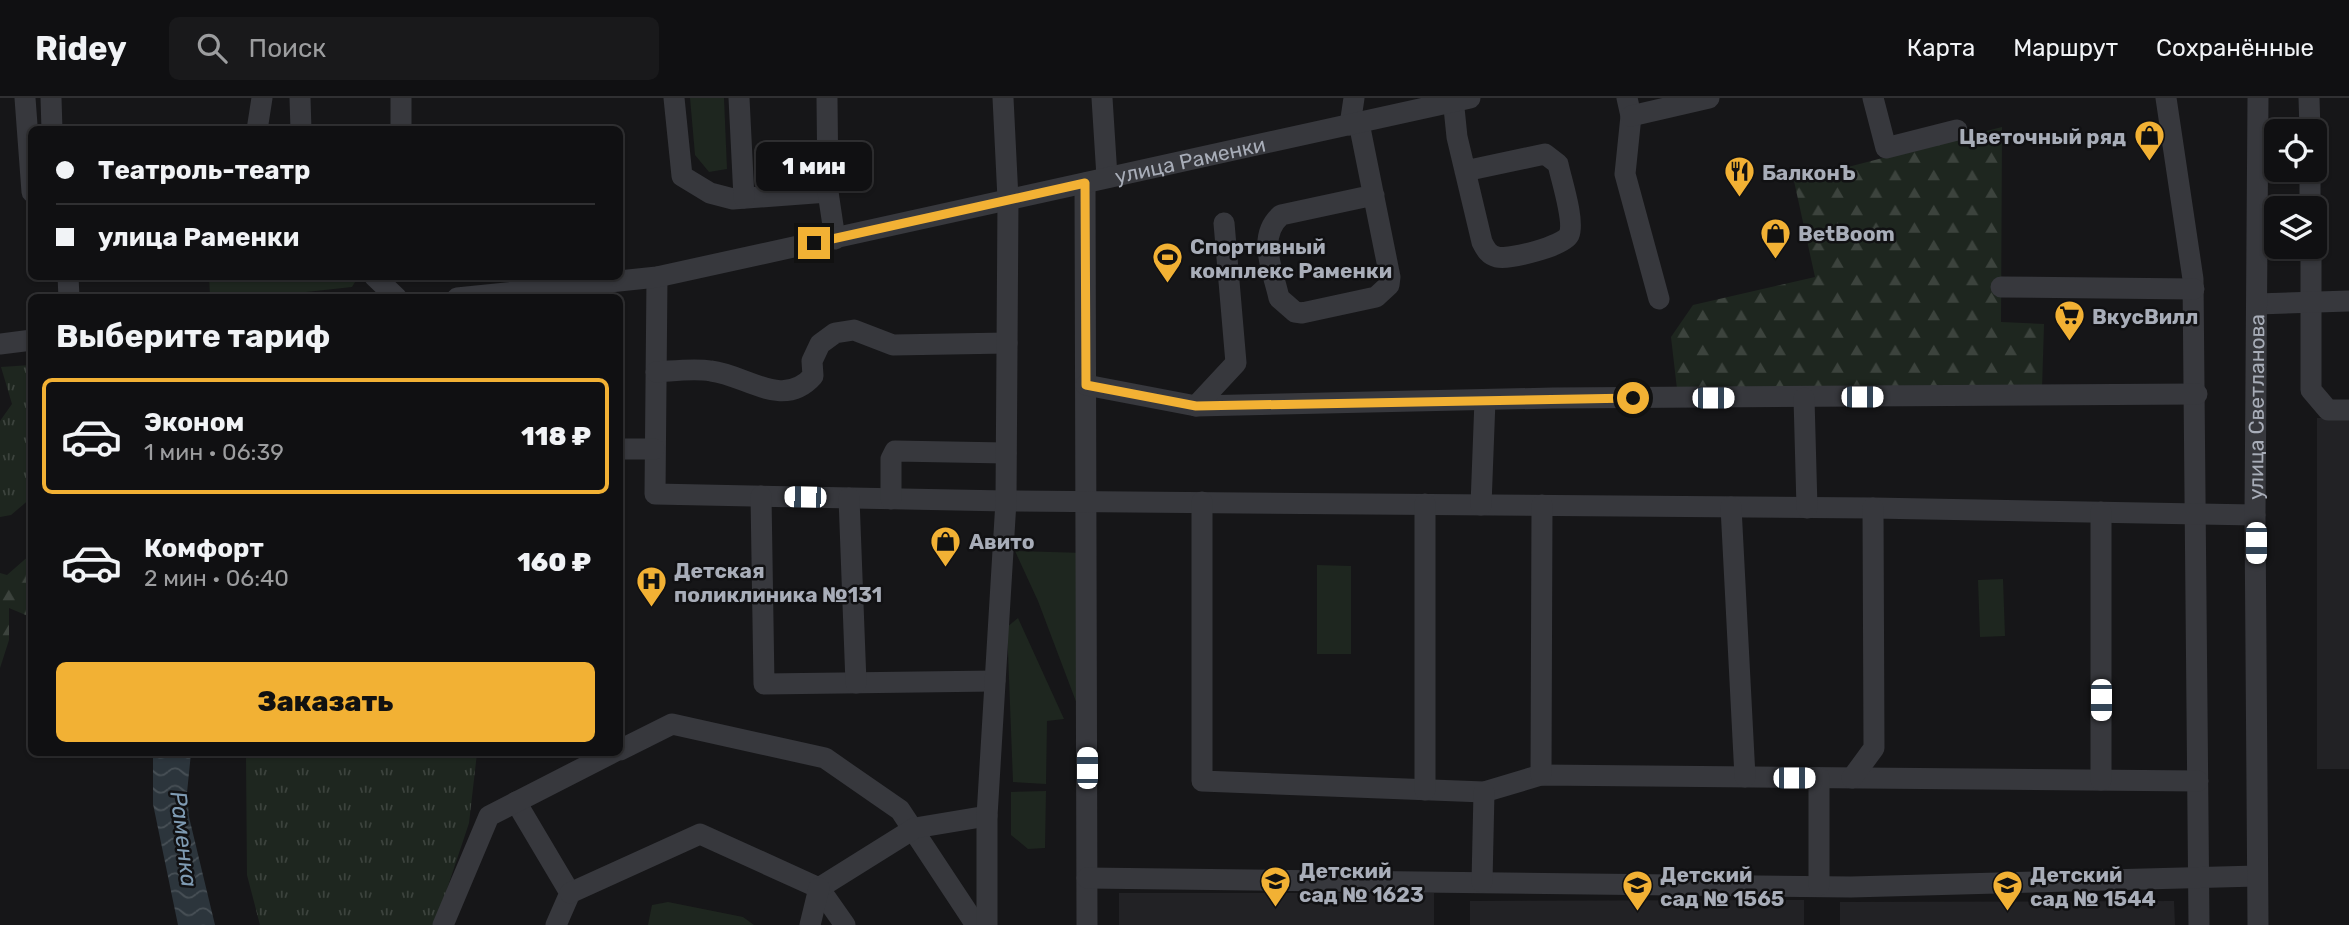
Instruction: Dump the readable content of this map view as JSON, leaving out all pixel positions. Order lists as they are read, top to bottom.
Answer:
{
  "streets": {
    "street": ["улица Раменки", "улица Светланова"]
  },
  "water": ["Раменка"],
  "places": {
    "shop": ["Цветочный ряд", "BetBoom", "Авито"],
    "restaurant": ["БалконЪ"],
    "sports": ["Спортивный комплекс Раменки"],
    "supermarket": ["ВкусВилл"],
    "hospital": ["Детская поликлиника №131"],
    "school or university": ["Детский сад № 1623", "Детский сад № 1565", "Детский сад № 1544"]
  },
  "page": {
    "header": "Ridey",
    "search": "Поиск",
    "nav": ["Карта", "Маршрут", "Сохранённые"],
    "banner": ["Театроль-театр", "улица Раменки"],
    "bubble": "1 мин",
    "heading": "Выберите тариф",
    "list": [
      {
        "name": "Эконом",
        "note": "1 мин · 06:39",
        "value": "118 ₽"
      },
      {
        "name": "Комфорт",
        "note": "2 мин · 06:40",
        "value": "160 ₽"
      }
    ],
    "buttons": "Заказать"
  }
}
